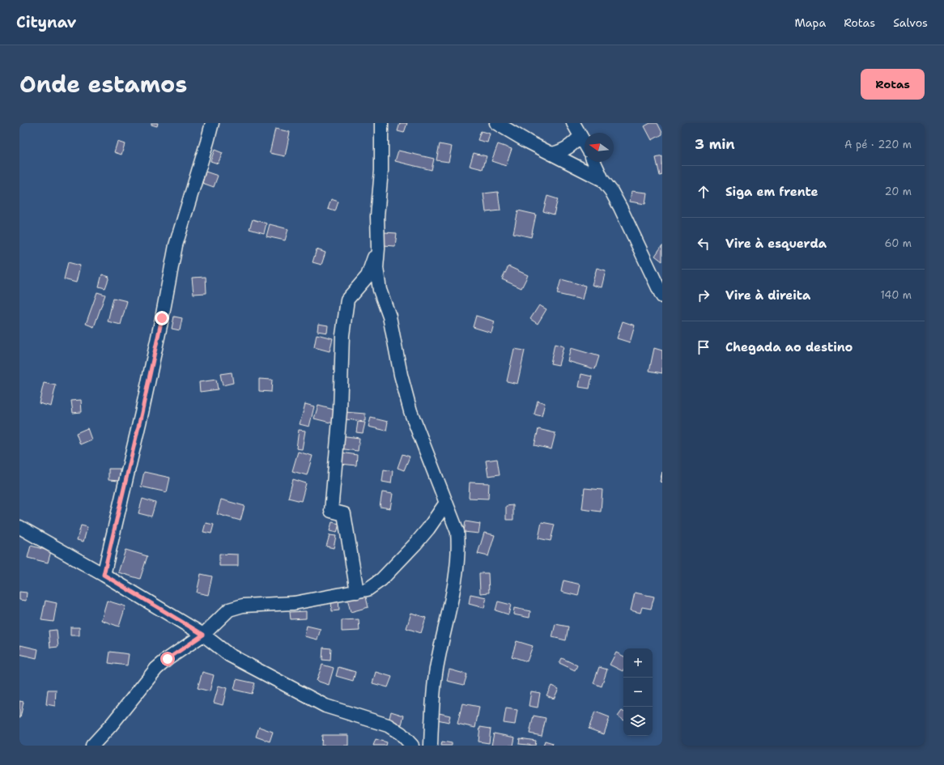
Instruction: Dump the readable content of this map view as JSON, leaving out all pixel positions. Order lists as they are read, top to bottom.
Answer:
{
  "north": "left",
  "page": {
    "header": "Citynav",
    "nav": ["Mapa", "Rotas", "Salvos"],
    "title": "Onde estamos",
    "buttons": "Rotas",
    "heading": ["3 min", "A pé · 220 m"],
    "list": [
      ["Siga em frente", "20 m"],
      ["Vire à esquerda", "60 m"],
      ["Vire à direita", "140 m"],
      "Chegada ao destino"
    ],
    "map_buttons": ["+", "−"]
  }
}
